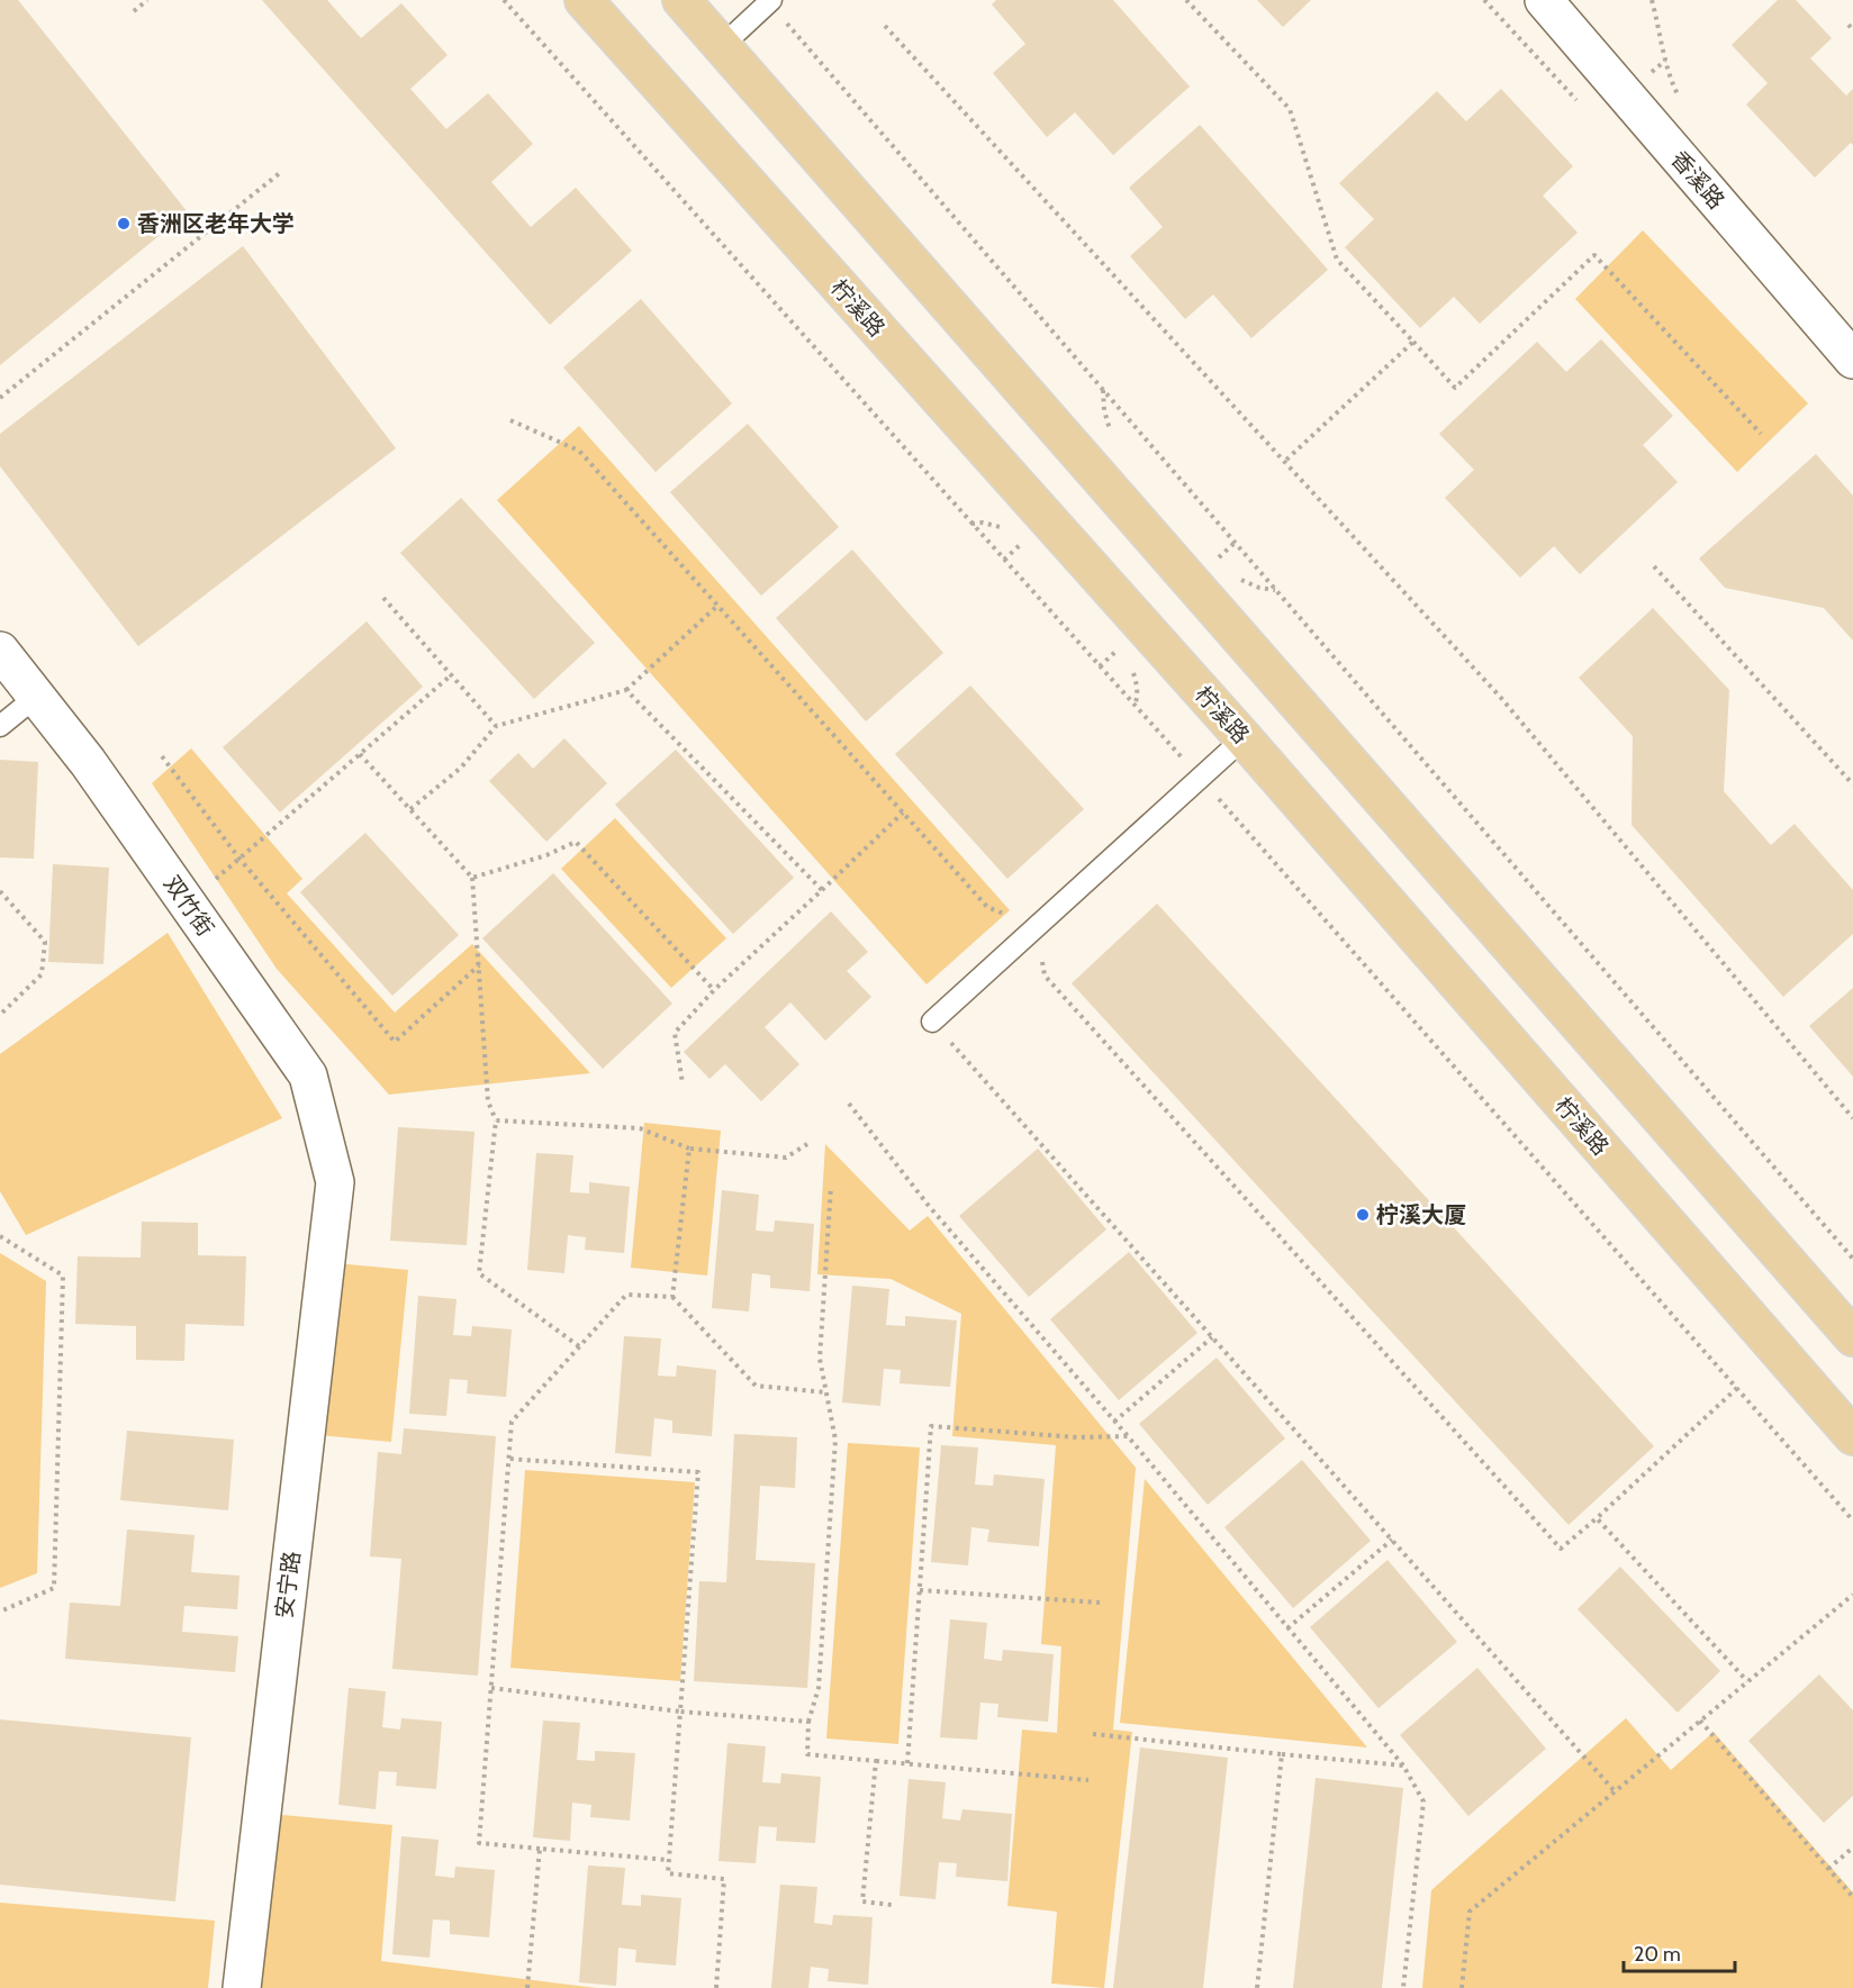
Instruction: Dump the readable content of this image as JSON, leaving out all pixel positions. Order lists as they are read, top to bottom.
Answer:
{
  "streets": {
    "main road": ["柠溪路"],
    "street": ["香溪路", "双竹街", "安宁路"]
  },
  "crossings": [
    ["双竹街", "安宁路"]
  ],
  "places": ["香洲区老年大学", "柠溪大厦"],
  "scale_bar": "20 m"
}
